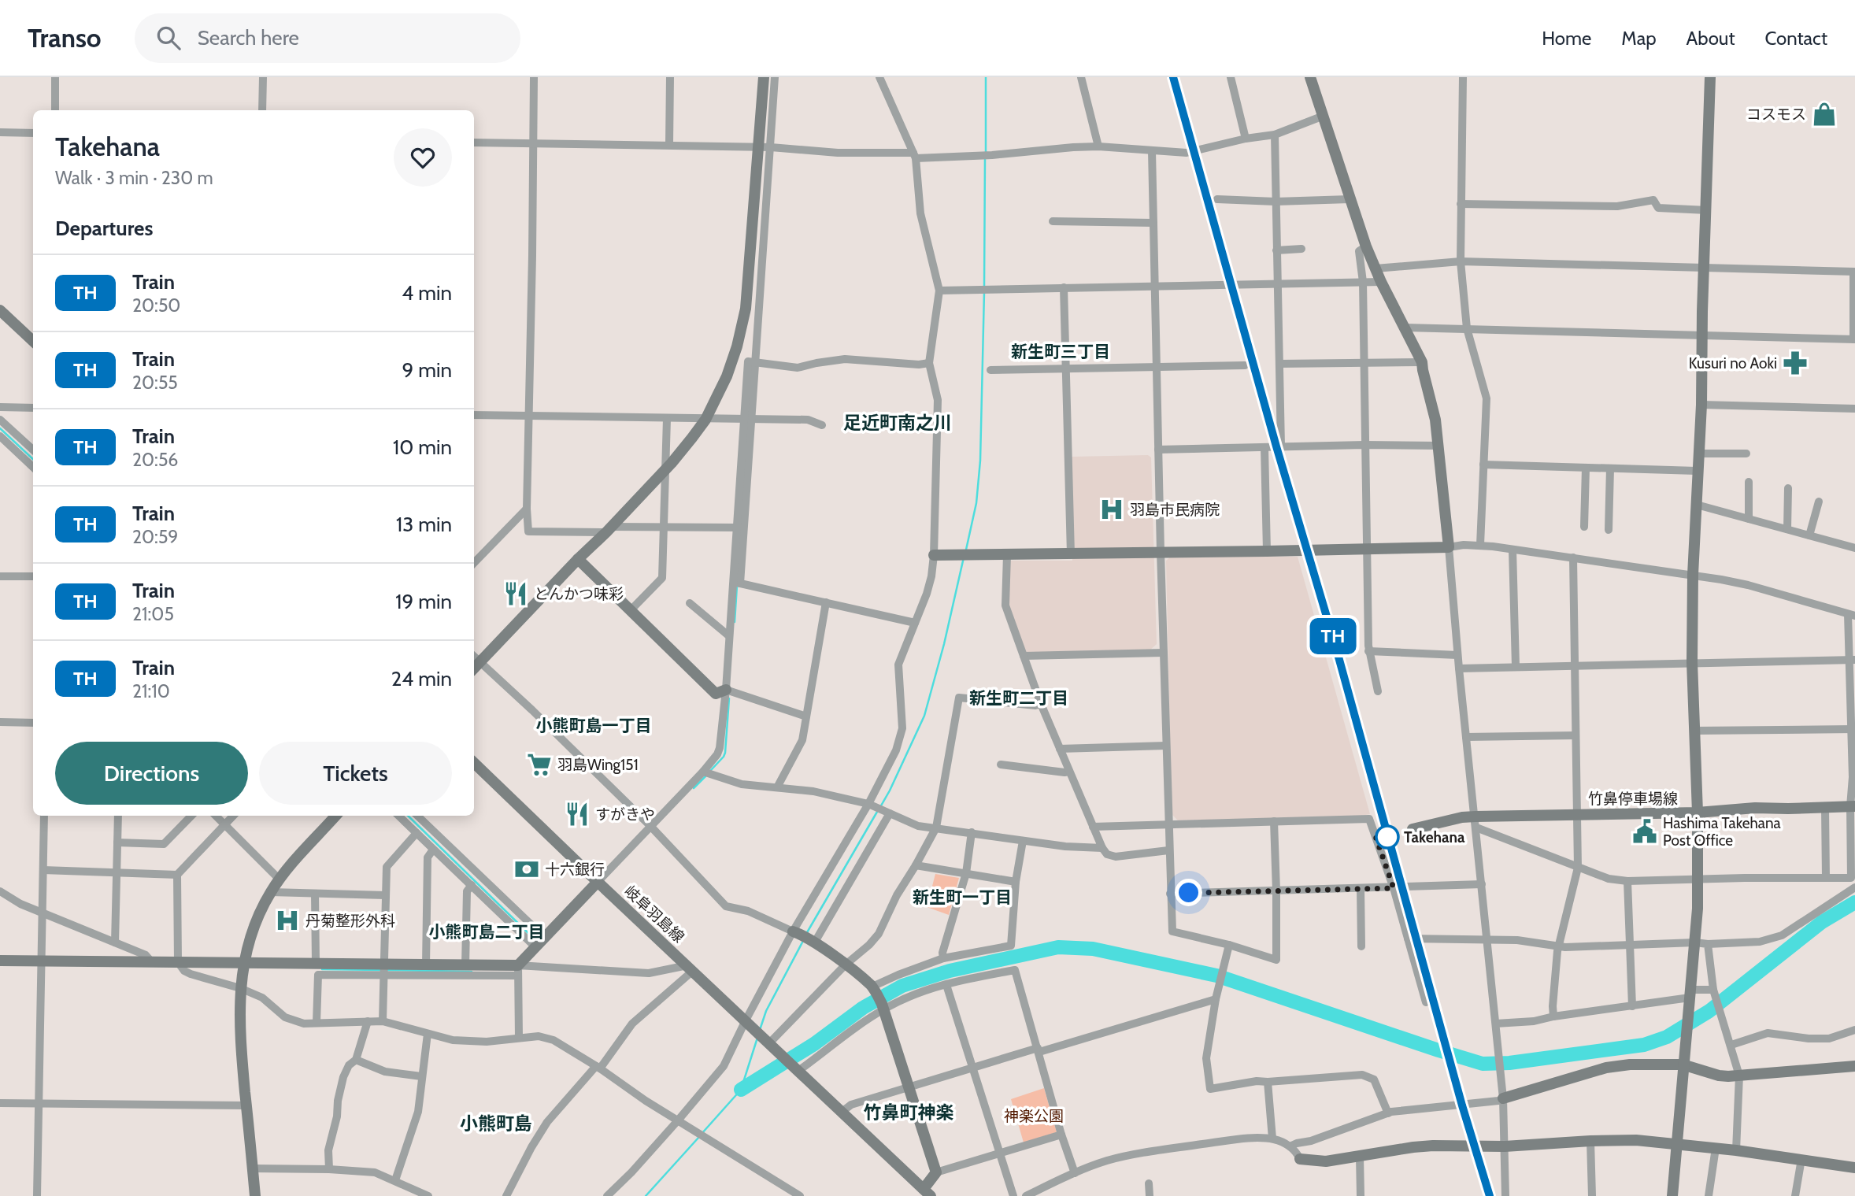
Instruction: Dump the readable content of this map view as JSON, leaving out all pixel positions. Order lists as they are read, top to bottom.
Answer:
{
  "streets": {
    "street": ["竹鼻停車場線", "岐阜羽島線"]
  },
  "districts": [
    "新生町三丁目",
    "足近町南之川",
    "新生町二丁目",
    "小熊町島一丁目",
    "新生町一丁目",
    "小熊町島二丁目",
    "竹鼻町神楽",
    "小熊町島"
  ],
  "parks": ["神楽公園"],
  "places": {
    "shop": ["コスモス"],
    "pharmacy": ["Kusuri no Aoki"],
    "hospital": ["羽島市民病院", "丹菊整形外科"],
    "restaurant": ["とんかつ味彩", "すがきや"],
    "supermarket": ["羽島Wing151"],
    "public building": ["Hashima Takehana Post Office"],
    "other": ["Takehana"],
    "bank": ["十六銀行"]
  },
  "page": {
    "header": "Transo",
    "search": "Search here",
    "nav": [
      "Home",
      "Map",
      "About",
      "Contact"
    ],
    "on_map": "TH",
    "heading": [
      ["Takehana", "Walk · 3 min · 230 m"],
      "Departures"
    ],
    "list": [
      {
        "mark": "TH",
        "name": "Train",
        "note": "20:50",
        "value": "4 min"
      },
      {
        "mark": "TH",
        "name": "Train",
        "note": "20:55",
        "value": "9 min"
      },
      {
        "mark": "TH",
        "name": "Train",
        "note": "20:56",
        "value": "10 min"
      },
      {
        "mark": "TH",
        "name": "Train",
        "note": "20:59",
        "value": "13 min"
      },
      {
        "mark": "TH",
        "name": "Train",
        "note": "21:05",
        "value": "19 min"
      },
      {
        "mark": "TH",
        "name": "Train",
        "note": "21:10",
        "value": "24 min"
      }
    ],
    "buttons": ["Directions", "Tickets"]
  }
}
